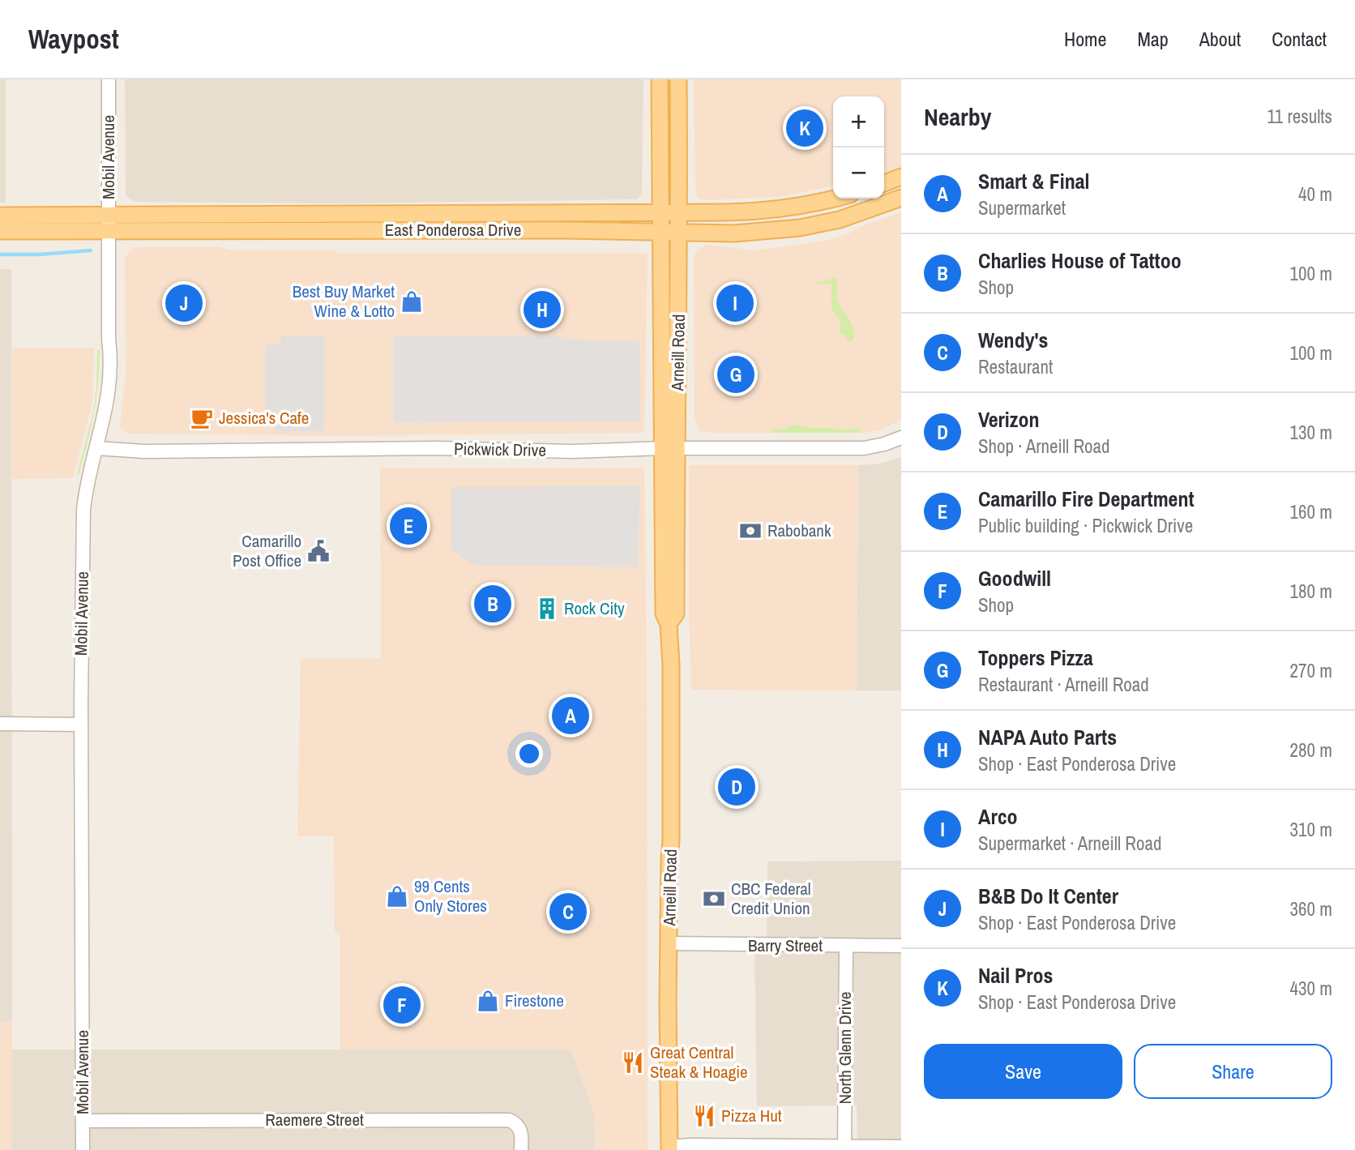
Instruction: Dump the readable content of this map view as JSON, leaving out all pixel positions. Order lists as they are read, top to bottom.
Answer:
{
  "streets": {
    "main road": ["East Ponderosa Drive", "Arneill Road"],
    "street": [
      "Mobil Avenue",
      "Pickwick Drive",
      "Barry Street",
      "North Glenn Drive",
      "Raemere Street"
    ]
  },
  "crossings": [
    ["Mobil Avenue", "East Ponderosa Drive"],
    ["Mobil Avenue", "Pickwick Drive"],
    ["Mobil Avenue", "Raemere Street"],
    ["East Ponderosa Drive", "Arneill Road"],
    ["Arneill Road", "Pickwick Drive"],
    ["Arneill Road", "Barry Street"],
    ["Barry Street", "North Glenn Drive"]
  ],
  "places": {
    "shop": ["Best Buy Market Wine & Lotto", "99 Cents Only Stores", "Firestone"],
    "cafe": ["Jessica's Cafe"],
    "bank": ["Rabobank", "CBC Federal Credit Union"],
    "public building": ["Camarillo Post Office"],
    "building": ["Rock City"],
    "restaurant": ["Great Central Steak & Hoagie", "Pizza Hut"]
  },
  "page": {
    "header": "Waypost",
    "nav": [
      "Home",
      "Map",
      "About",
      "Contact"
    ],
    "heading": ["Nearby", "11 results"],
    "map_buttons": ["+", "−"],
    "pins": [
      "K",
      "I",
      "J",
      "H",
      "G",
      "E",
      "B",
      "A",
      "D",
      "C",
      "F"
    ],
    "list": [
      {
        "mark": "A",
        "name": "Smart & Final",
        "note": "Supermarket",
        "value": "40 m"
      },
      {
        "mark": "B",
        "name": "Charlies House of Tattoo",
        "note": "Shop",
        "value": "100 m"
      },
      {
        "mark": "C",
        "name": "Wendy's",
        "note": "Restaurant",
        "value": "100 m"
      },
      {
        "mark": "D",
        "name": "Verizon",
        "note": "Shop · Arneill Road",
        "value": "130 m"
      },
      {
        "mark": "E",
        "name": "Camarillo Fire Department",
        "note": "Public building · Pickwick Drive",
        "value": "160 m"
      },
      {
        "mark": "F",
        "name": "Goodwill",
        "note": "Shop",
        "value": "180 m"
      },
      {
        "mark": "G",
        "name": "Toppers Pizza",
        "note": "Restaurant · Arneill Road",
        "value": "270 m"
      },
      {
        "mark": "H",
        "name": "NAPA Auto Parts",
        "note": "Shop · East Ponderosa Drive",
        "value": "280 m"
      },
      {
        "mark": "I",
        "name": "Arco",
        "note": "Supermarket · Arneill Road",
        "value": "310 m"
      },
      {
        "mark": "J",
        "name": "B&B Do It Center",
        "note": "Shop · East Ponderosa Drive",
        "value": "360 m"
      },
      {
        "mark": "K",
        "name": "Nail Pros",
        "note": "Shop · East Ponderosa Drive",
        "value": "430 m"
      }
    ],
    "buttons": ["Save", "Share"]
  }
}
